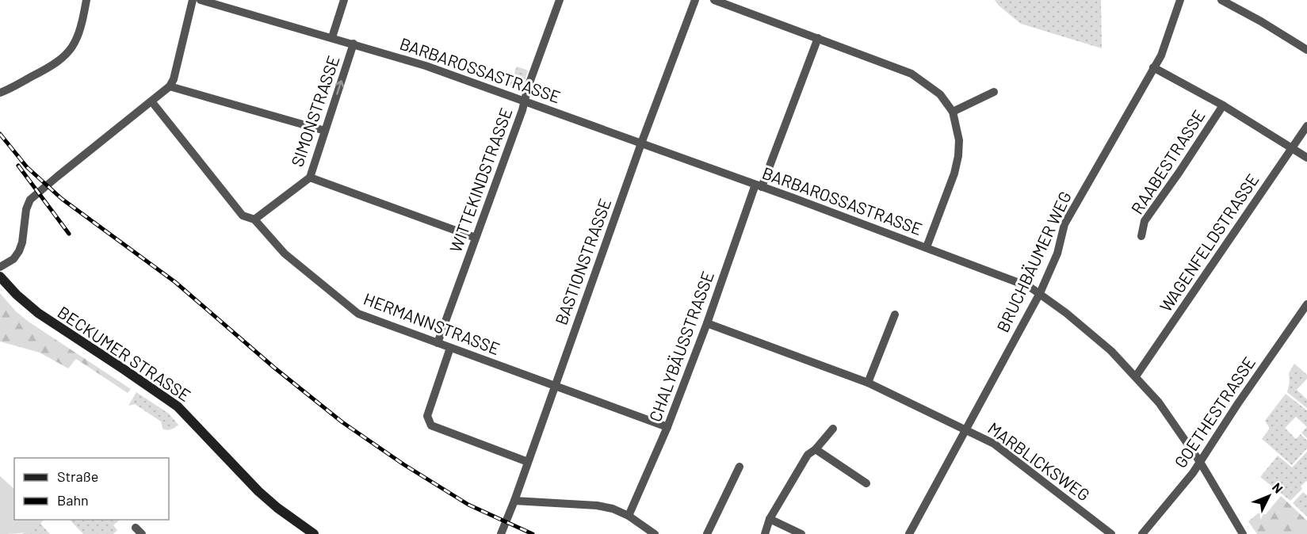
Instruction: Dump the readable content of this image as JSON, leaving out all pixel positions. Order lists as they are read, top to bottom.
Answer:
{
  "streets": {
    "main road": ["BECKUMER STRASSE"],
    "street": [
      "BARBAROSSASTRASSE",
      "SIMONSTRASSE",
      "RAABESTRASSE",
      "WITTEKINDSTRASSE",
      "WAGENFELDSTRASSE",
      "BASTIONSTRASSE",
      "BRUCHBÄUMER WEG",
      "HERMANNSTRASSE",
      "CHALYBÄUSSTRASSE",
      "GOETHESTRASSE",
      "MARBLICKSWEG"
    ]
  },
  "crossings": [
    ["BARBAROSSASTRASSE", "SIMONSTRASSE"],
    ["BARBAROSSASTRASSE", "WITTEKINDSTRASSE"],
    ["BARBAROSSASTRASSE", "WAGENFELDSTRASSE"],
    ["BARBAROSSASTRASSE", "BASTIONSTRASSE"],
    ["BARBAROSSASTRASSE", "BRUCHBÄUMER WEG"],
    ["BARBAROSSASTRASSE", "CHALYBÄUSSTRASSE"],
    ["BARBAROSSASTRASSE", "GOETHESTRASSE"],
    ["SIMONSTRASSE", "HERMANNSTRASSE"],
    ["WITTEKINDSTRASSE", "HERMANNSTRASSE"],
    ["BASTIONSTRASSE", "HERMANNSTRASSE"],
    ["BRUCHBÄUMER WEG", "MARBLICKSWEG"],
    ["HERMANNSTRASSE", "CHALYBÄUSSTRASSE"],
    ["CHALYBÄUSSTRASSE", "MARBLICKSWEG"]
  ],
  "one_way": ["SIMONSTRASSE"],
  "legend": ["Straße", "Bahn"],
  "north": "top right"
}
